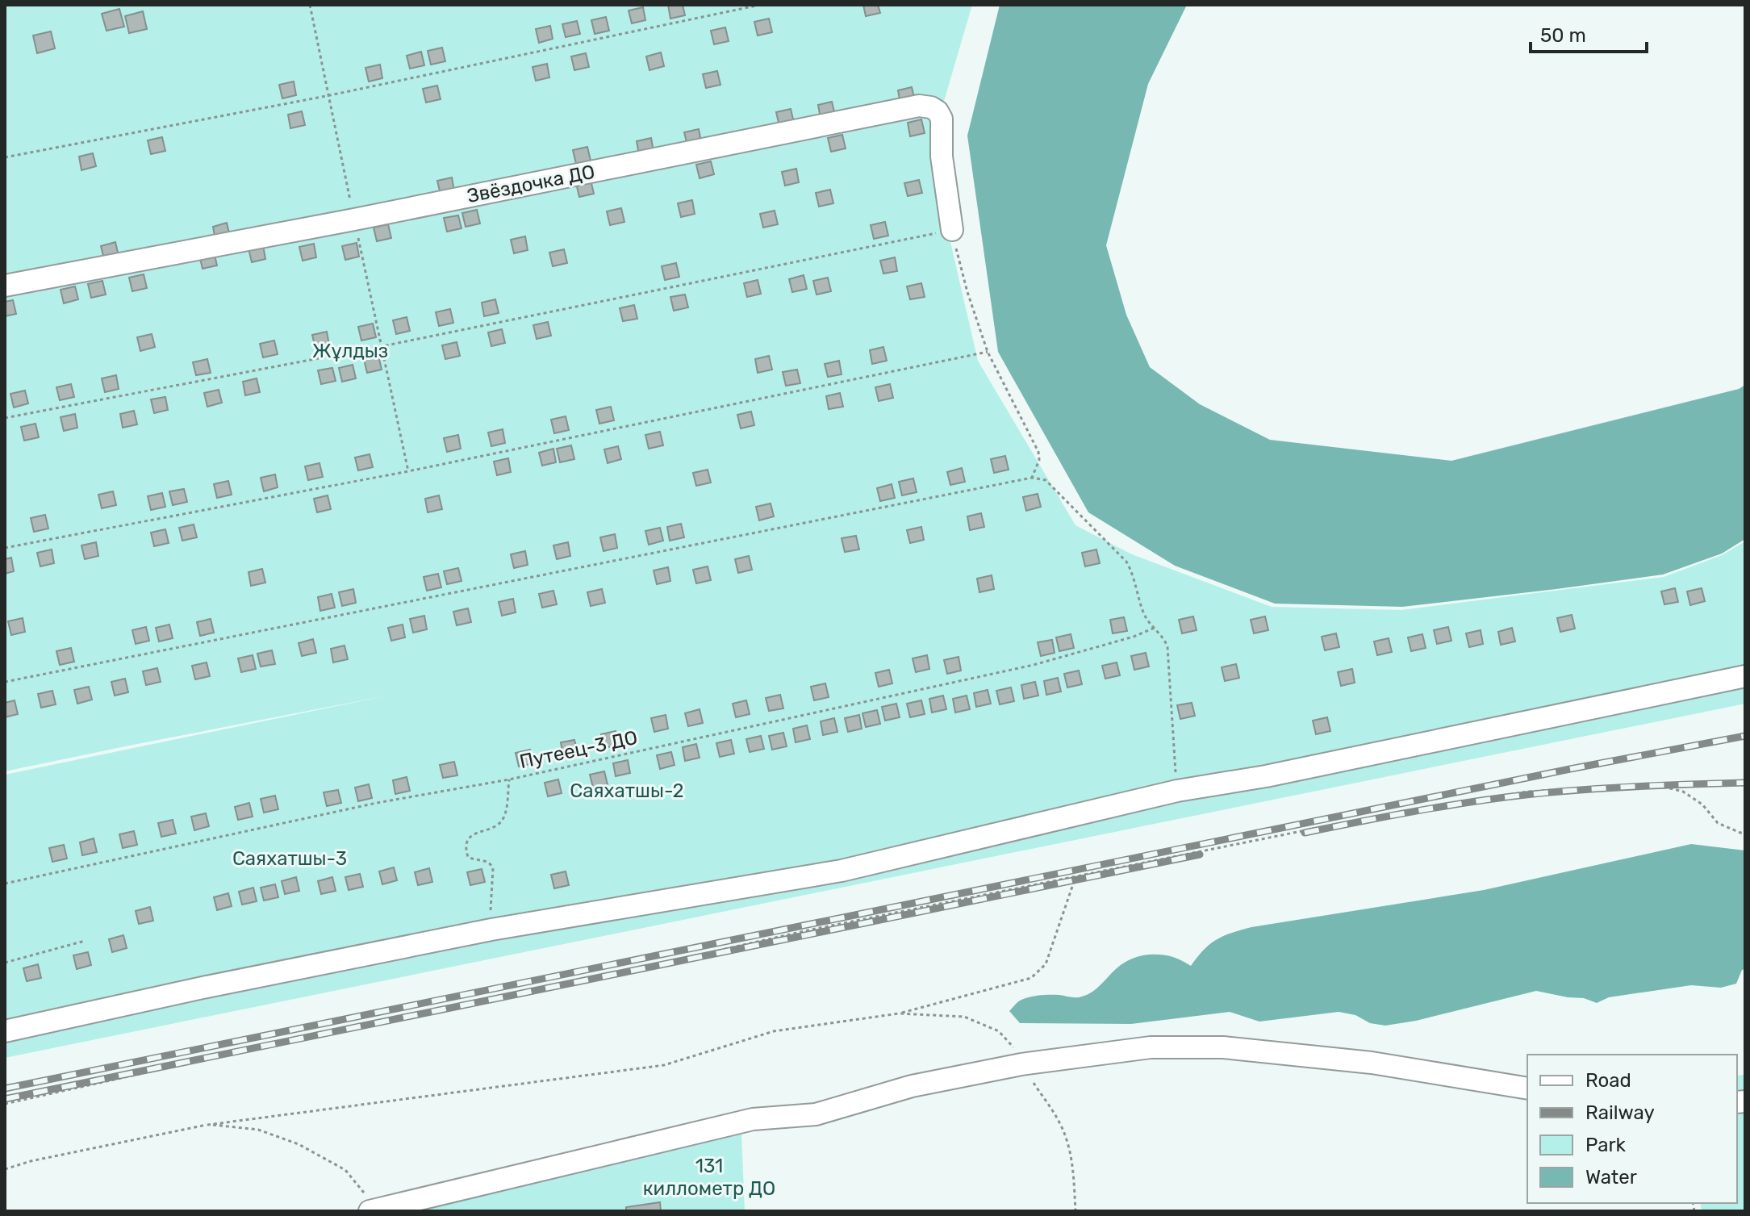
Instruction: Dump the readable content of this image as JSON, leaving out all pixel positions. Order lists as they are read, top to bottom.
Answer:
{
  "streets": {
    "street": ["Звёздочка ДО"],
    "path": ["Путеец-3 ДО"]
  },
  "parks": [
    "Жұлдыз",
    "Саяхатшы-2",
    "Саяхатшы-3",
    "131 киллометр ДО"
  ],
  "legend": [
    "Road",
    "Railway",
    "Park",
    "Water"
  ],
  "scale_bar": "50 m"
}
